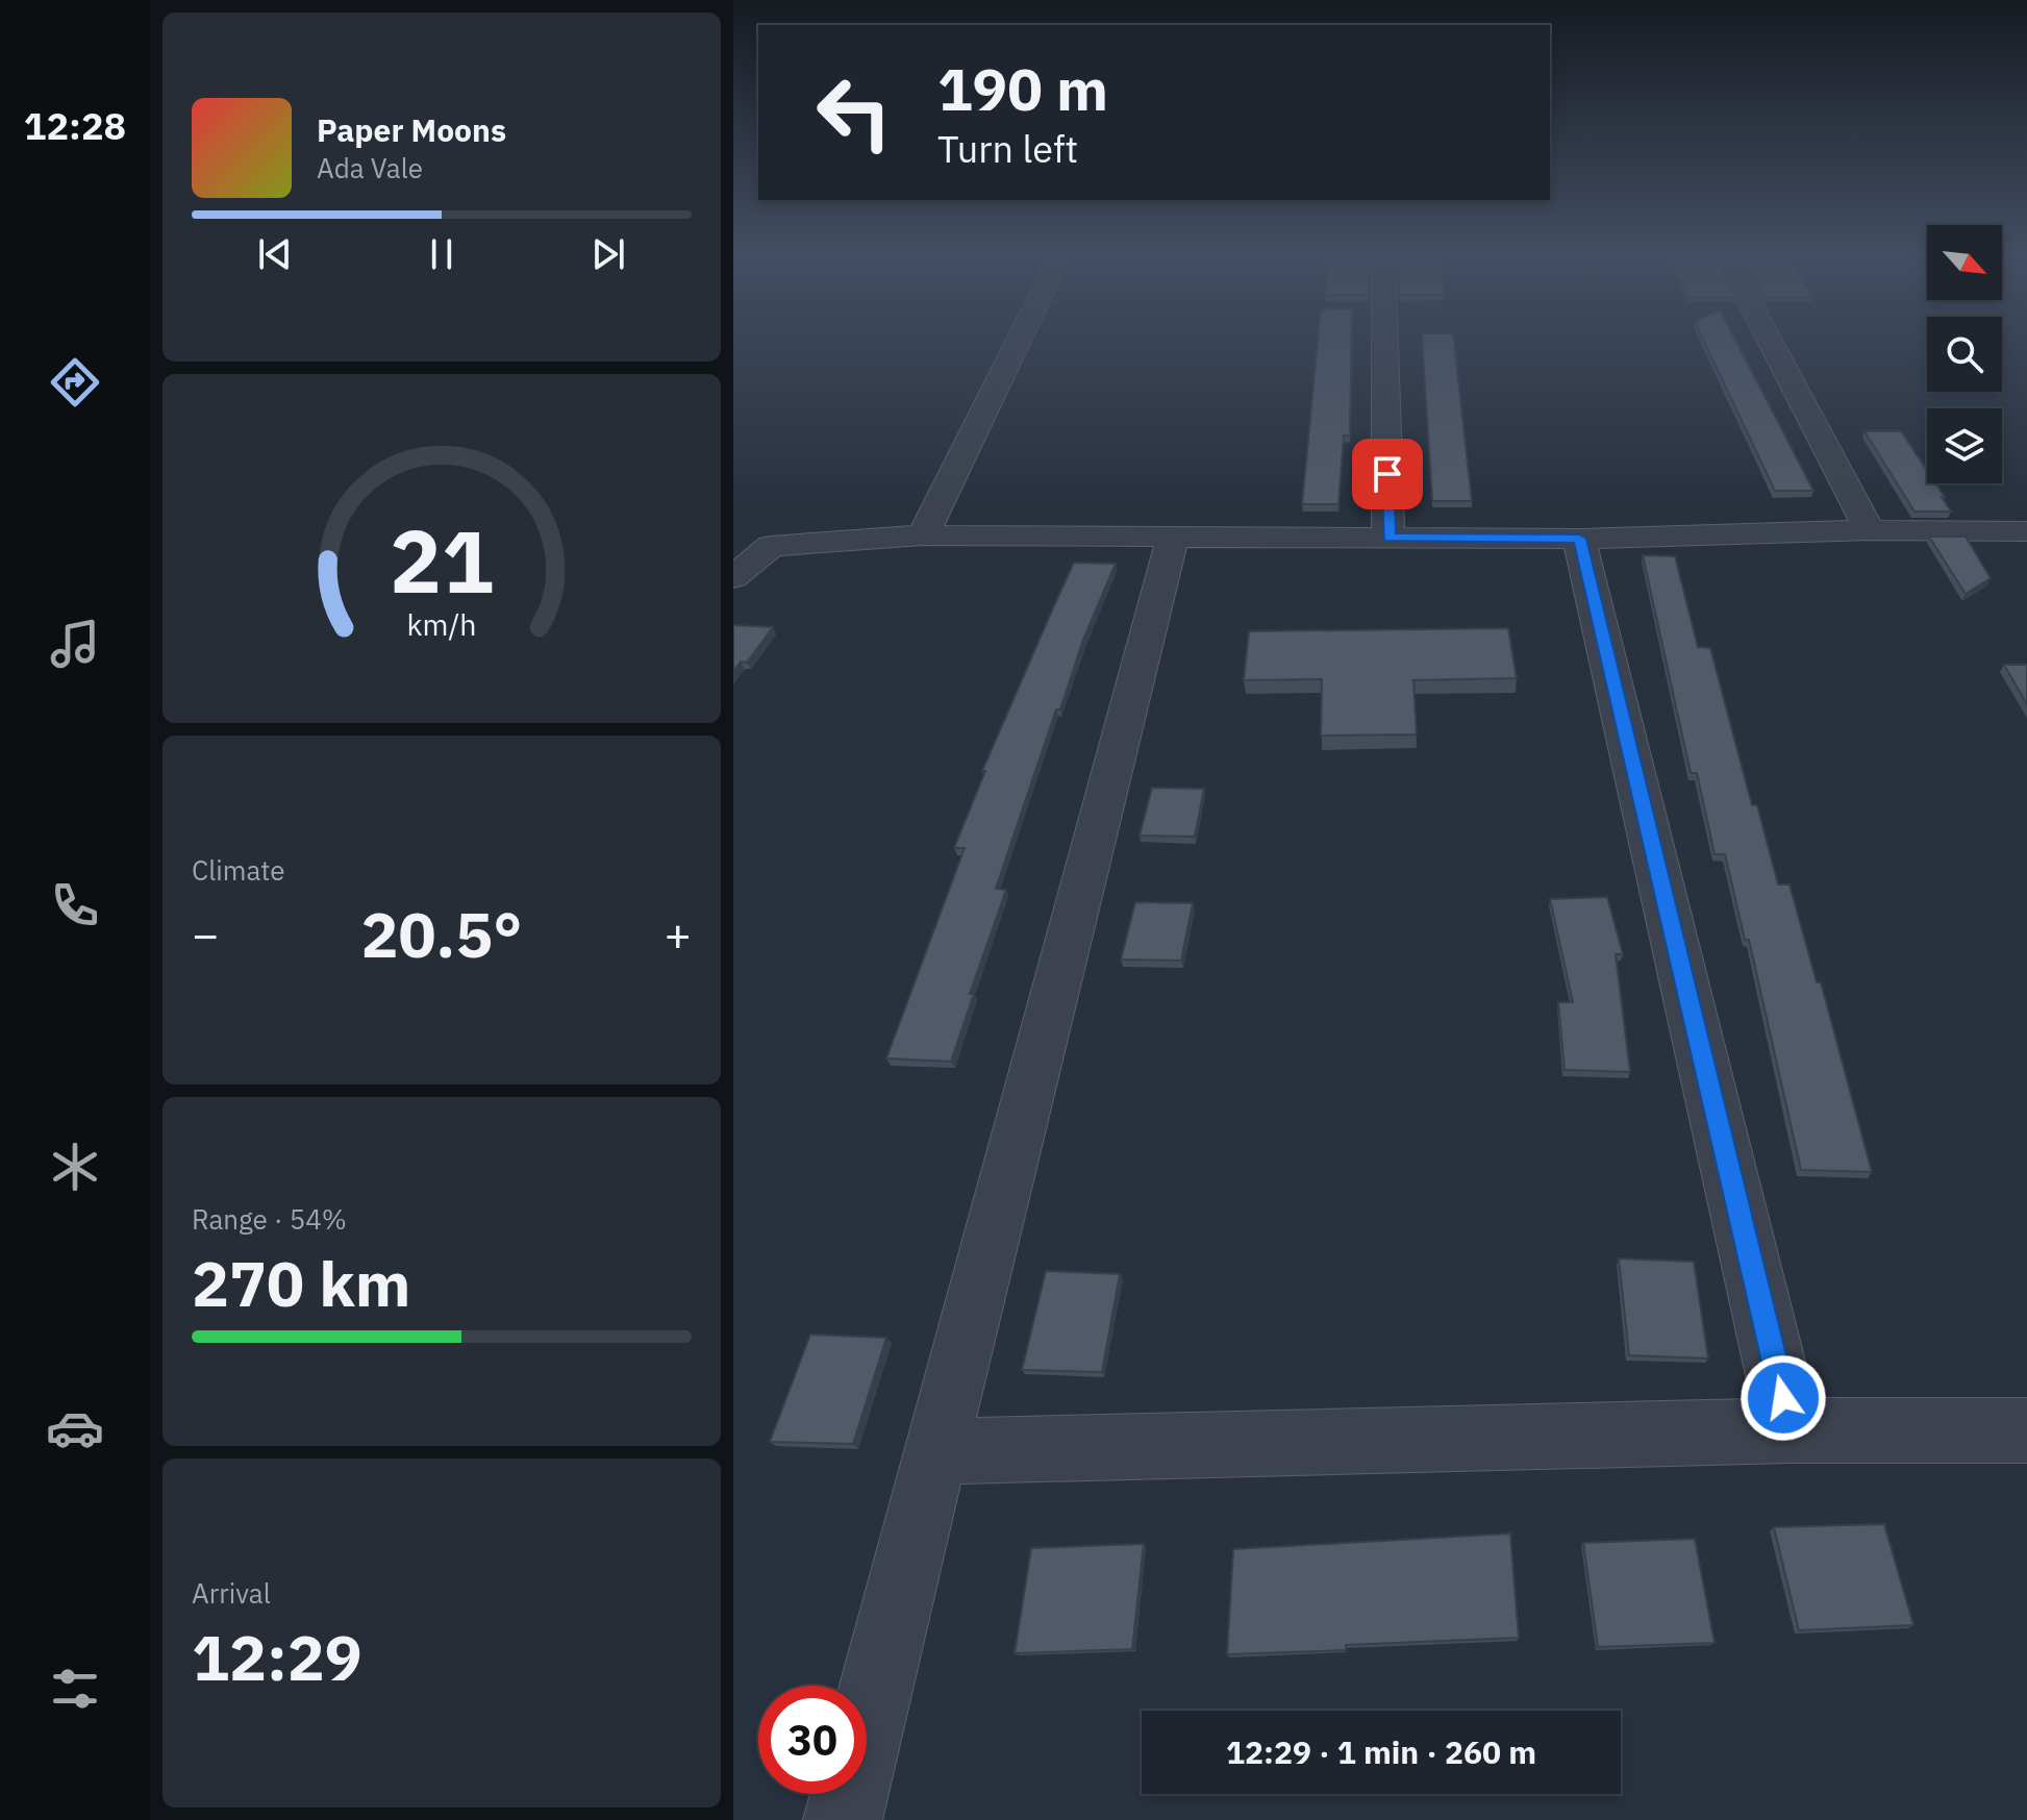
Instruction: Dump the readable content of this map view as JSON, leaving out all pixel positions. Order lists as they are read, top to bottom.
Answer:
{
  "north": "bottom right",
  "page": {
    "tabs": "12:28",
    "turn": ["190 m", "Turn left"],
    "song": ["Paper Moons", "Ada Vale"],
    "tile": [
      "Climate",
      ["Range · 54%", "270 km"],
      ["Arrival", "12:29"]
    ],
    "heat": ["−", "20.5°", "+"],
    "limit": "30",
    "trip": "12:29 · 1 min · 260 m",
    "gauge": ["21", "km/h"]
  }
}
